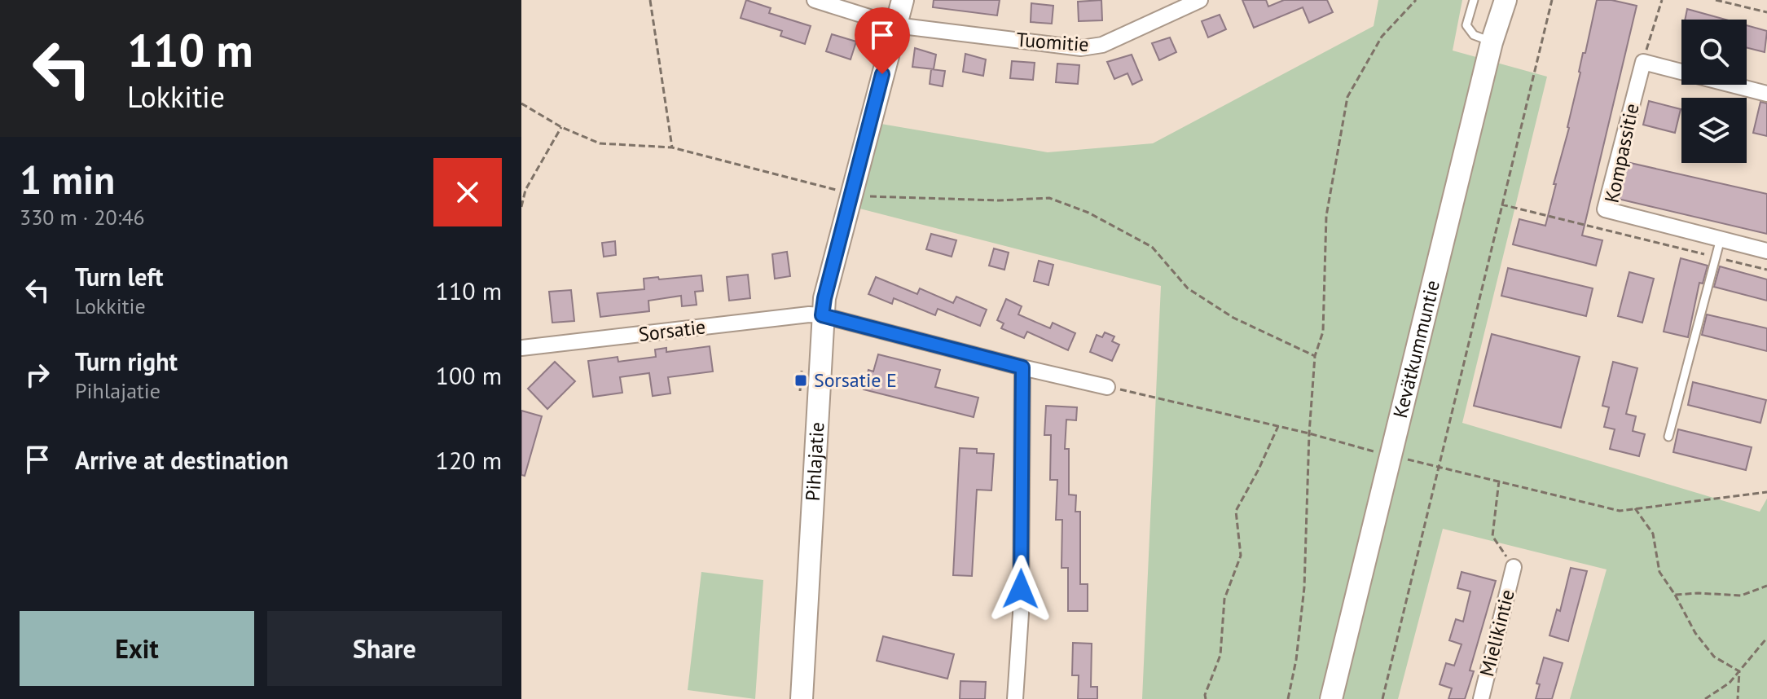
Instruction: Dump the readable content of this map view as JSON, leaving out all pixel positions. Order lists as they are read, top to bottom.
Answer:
{
  "streets": {
    "street": [
      "Tuomitie",
      "Kompassitie",
      "Sorsatie",
      "Kevätkummuntie",
      "Pihlajatie",
      "Mielikintie"
    ]
  },
  "crossings": [
    ["Tuomitie", "Pihlajatie"],
    ["Sorsatie", "Pihlajatie"]
  ],
  "places": {
    "transit": ["Sorsatie E"]
  },
  "page": {
    "turn": ["110 m", "Lokkitie"],
    "heading": ["1 min", "330 m · 20:46"],
    "list": [
      {
        "name": "Turn left",
        "note": "Lokkitie",
        "value": "110 m"
      },
      {
        "name": "Turn right",
        "note": "Pihlajatie",
        "value": "100 m"
      },
      {
        "name": "Arrive at destination",
        "value": "120 m"
      }
    ],
    "buttons": ["Exit", "Share"]
  }
}
